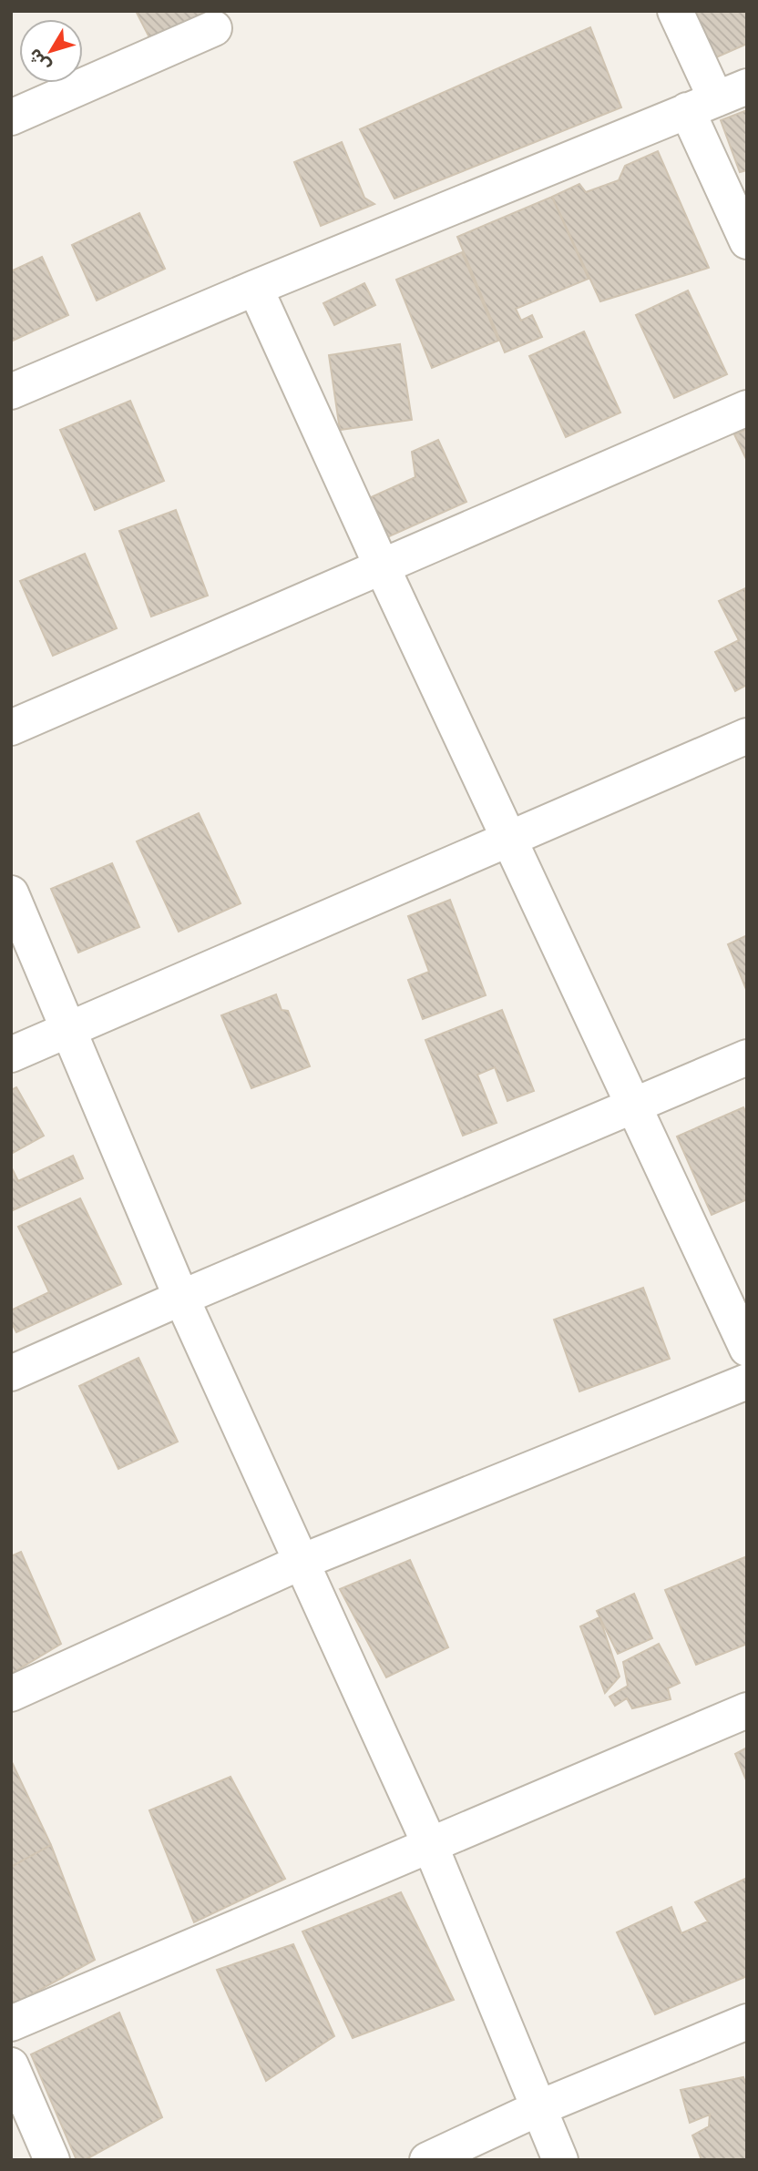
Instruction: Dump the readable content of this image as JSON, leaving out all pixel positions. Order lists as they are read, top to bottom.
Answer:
{
  "north": "bottom left"
}
